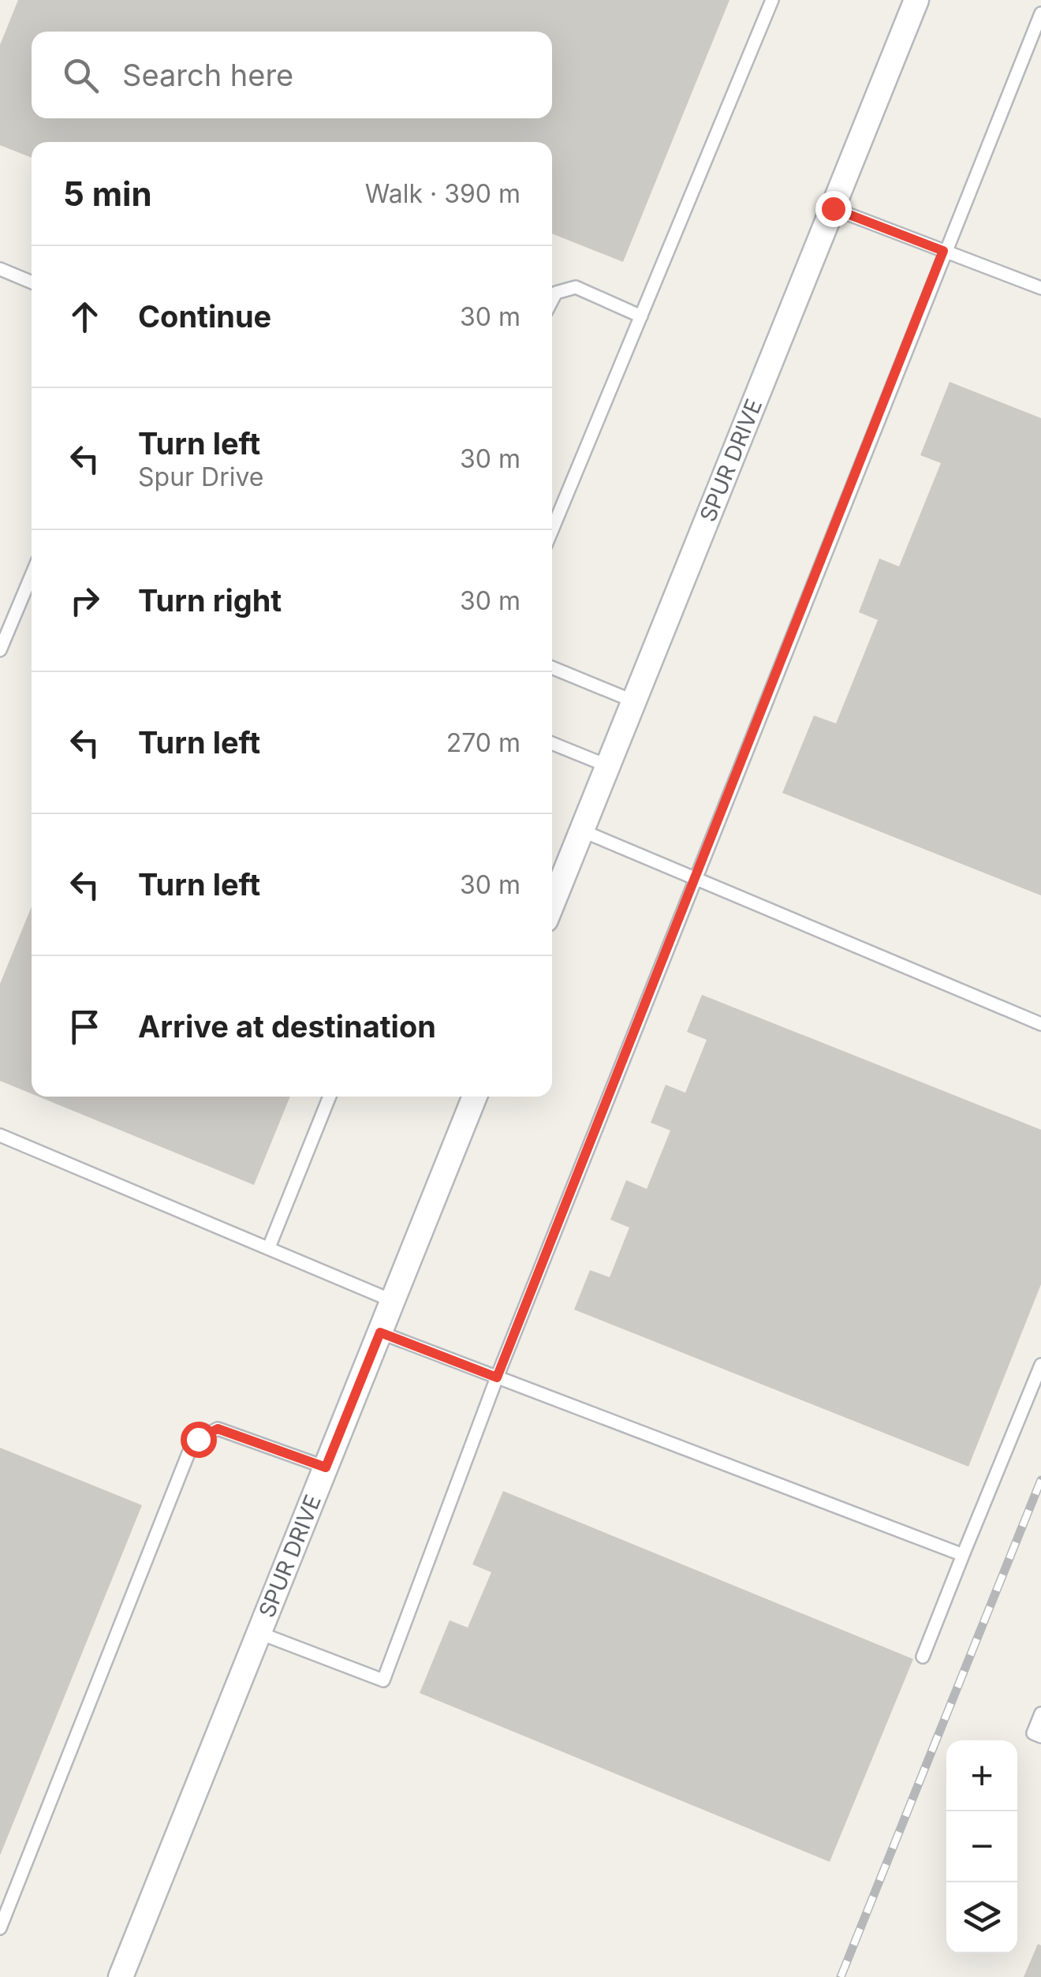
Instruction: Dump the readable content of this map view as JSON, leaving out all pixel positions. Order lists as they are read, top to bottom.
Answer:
{
  "streets": {
    "street": ["SPUR DRIVE"]
  },
  "page": {
    "search": "Search here",
    "heading": ["5 min", "Walk · 390 m"],
    "list": [
      ["Continue", "30 m"],
      ["Turn left", "Spur Drive", "30 m"],
      ["Turn right", "30 m"],
      ["Turn left", "270 m"],
      ["Turn left", "30 m"],
      "Arrive at destination"
    ],
    "map_buttons": ["+", "−"]
  }
}
